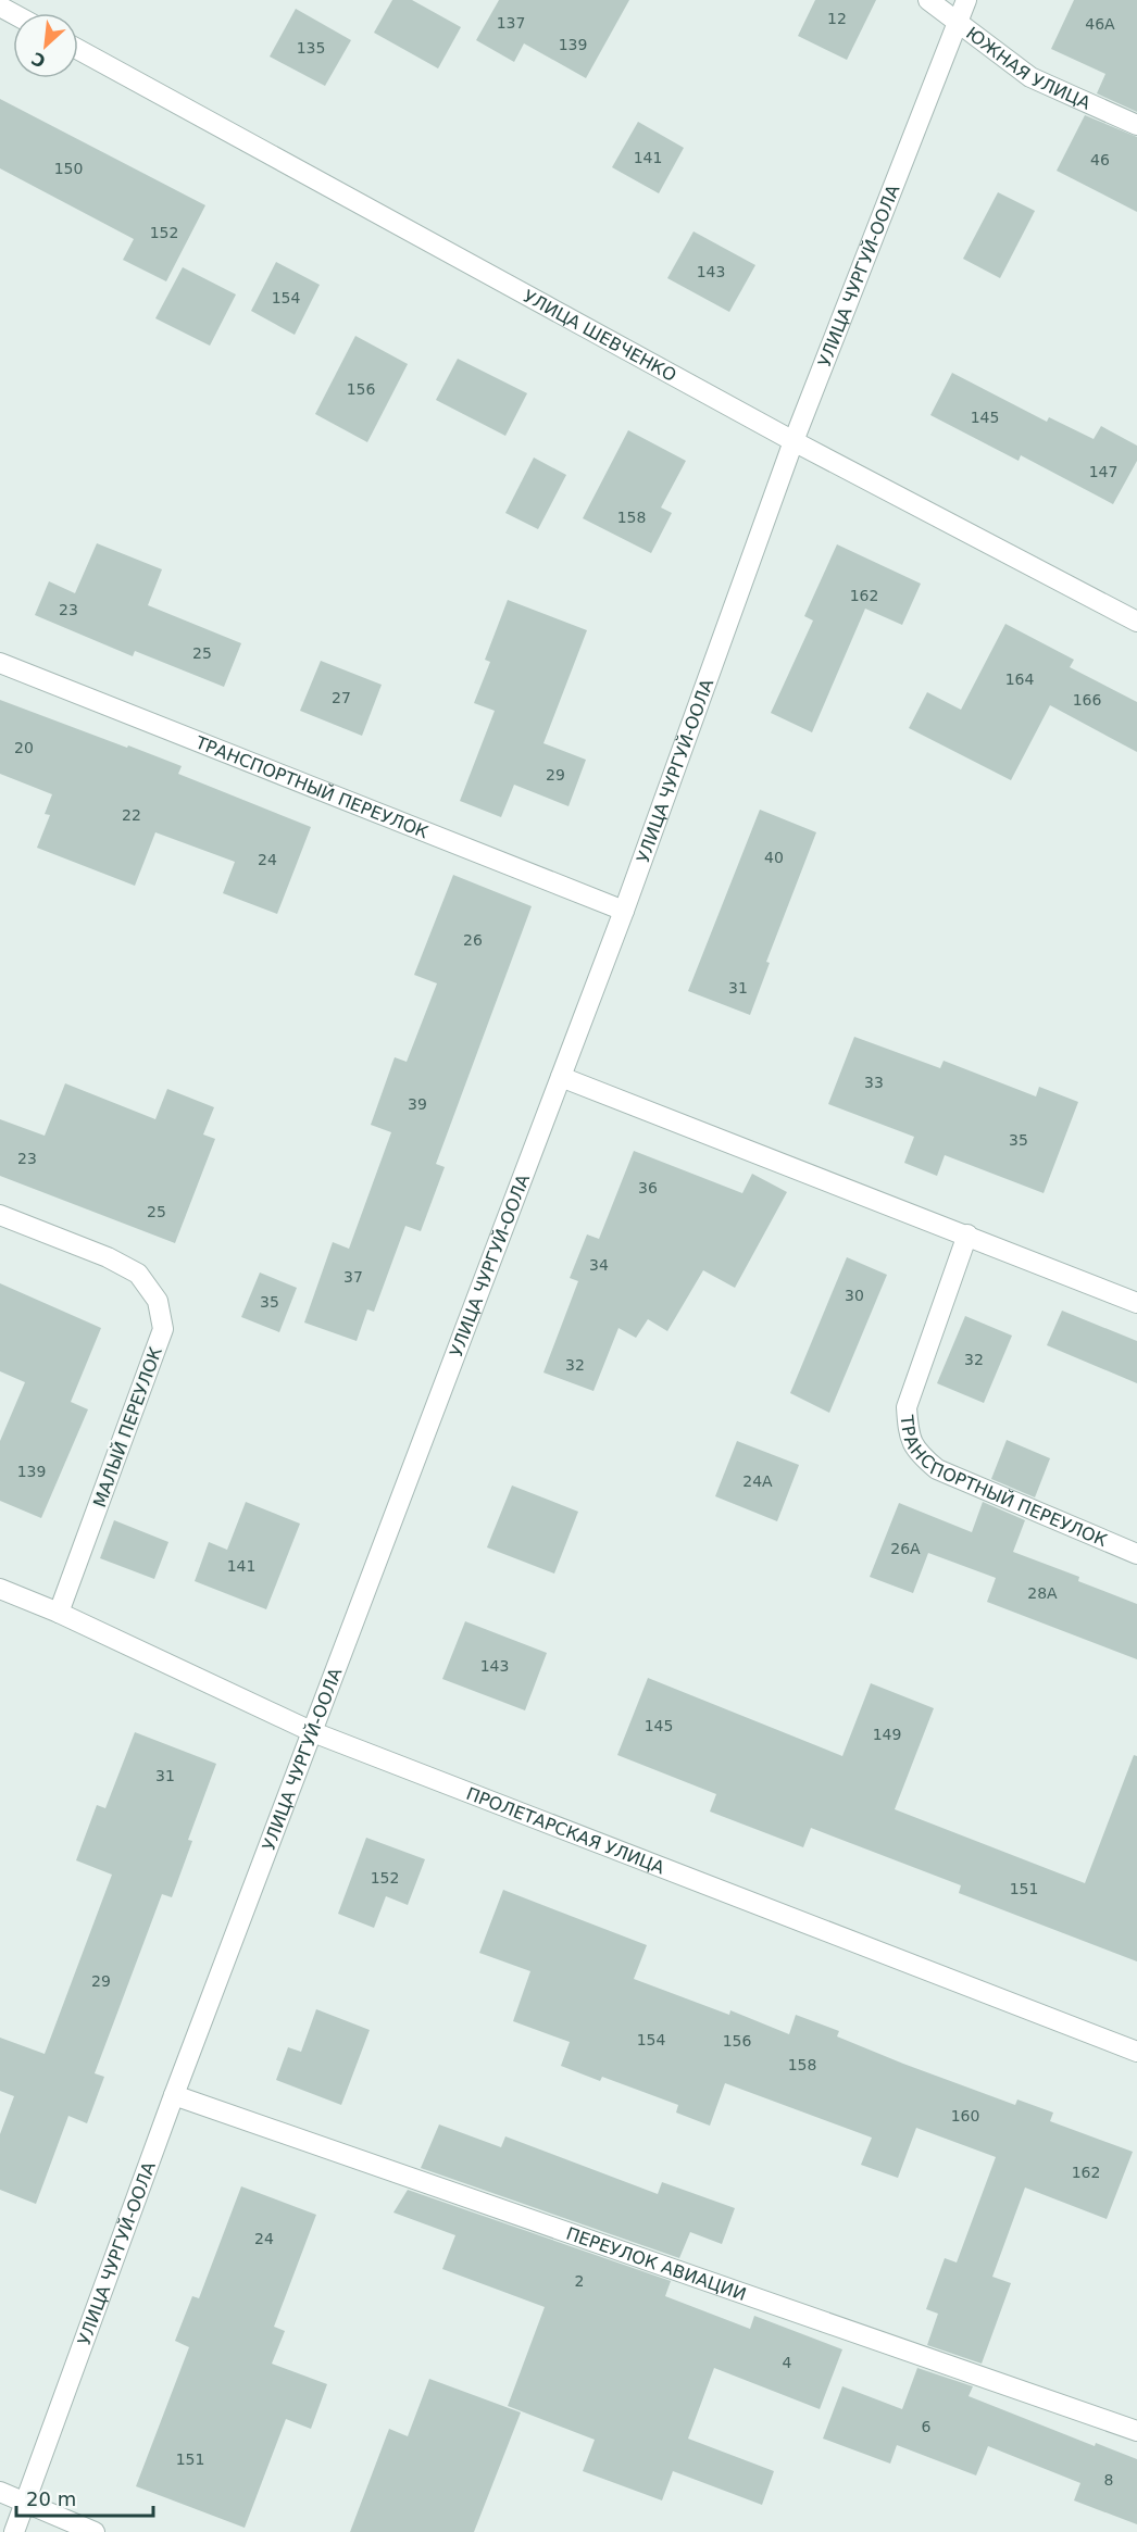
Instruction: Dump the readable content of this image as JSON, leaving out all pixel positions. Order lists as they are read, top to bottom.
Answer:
{
  "streets": {
    "street": [
      "ЮЖНАЯ УЛИЦА",
      "УЛИЦА ЧУРГУЙ-ООЛА",
      "УЛИЦА ШЕВЧЕНКО",
      "ТРАНСПОРТНЫЙ ПЕРЕУЛОК",
      "МАЛЫЙ ПЕРЕУЛОК",
      "ПРОЛЕТАРСКАЯ УЛИЦА",
      "ПЕРЕУЛОК АВИАЦИИ"
    ]
  },
  "crossings": [
    ["ЮЖНАЯ УЛИЦА", "УЛИЦА ЧУРГУЙ-ООЛА"],
    ["УЛИЦА ЧУРГУЙ-ООЛА", "УЛИЦА ШЕВЧЕНКО"],
    ["УЛИЦА ЧУРГУЙ-ООЛА", "ТРАНСПОРТНЫЙ ПЕРЕУЛОК"],
    ["УЛИЦА ЧУРГУЙ-ООЛА", "ПРОЛЕТАРСКАЯ УЛИЦА"],
    ["УЛИЦА ЧУРГУЙ-ООЛА", "ПЕРЕУЛОК АВИАЦИИ"],
    ["МАЛЫЙ ПЕРЕУЛОК", "ПРОЛЕТАРСКАЯ УЛИЦА"]
  ],
  "house_numbers": [
    "12",
    "137",
    "46А",
    "139",
    "135",
    "141",
    "46",
    "150",
    "152",
    "143",
    "154",
    "156",
    "145",
    "147",
    "158",
    "162",
    "23",
    "25",
    "164",
    "27",
    "166",
    "20",
    "29",
    "22",
    "40",
    "24",
    "26",
    "31",
    "33",
    "39",
    "35",
    "23",
    "36",
    "25",
    "34",
    "37",
    "30",
    "35",
    "32",
    "32",
    "139",
    "24А",
    "26А",
    "141",
    "28А",
    "143",
    "145",
    "149",
    "31",
    "152",
    "151",
    "29",
    "154",
    "156",
    "158",
    "160",
    "162",
    "24",
    "2",
    "4",
    "6",
    "151",
    "8"
  ],
  "scale_bar": "20 m",
  "north": "bottom left"
}
